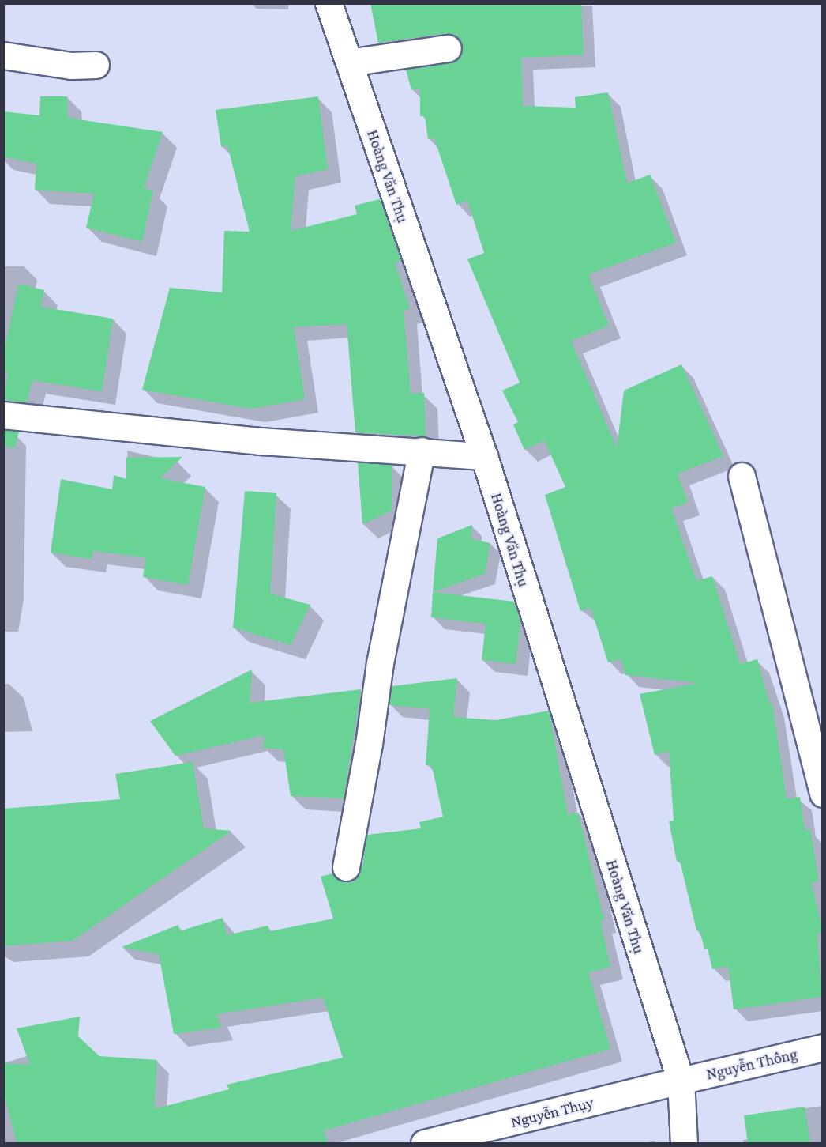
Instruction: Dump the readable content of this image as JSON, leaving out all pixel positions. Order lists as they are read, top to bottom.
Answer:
{
  "streets": {
    "street": ["Hoàng Văn Thụ", "Nguyễn Thông", "Nguyễn Thụy"]
  },
  "crossings": [
    ["Hoàng Văn Thụ", "Nguyễn Thông"],
    ["Hoàng Văn Thụ", "Nguyễn Thụy"],
    ["Nguyễn Thông", "Nguyễn Thụy"]
  ]
}
